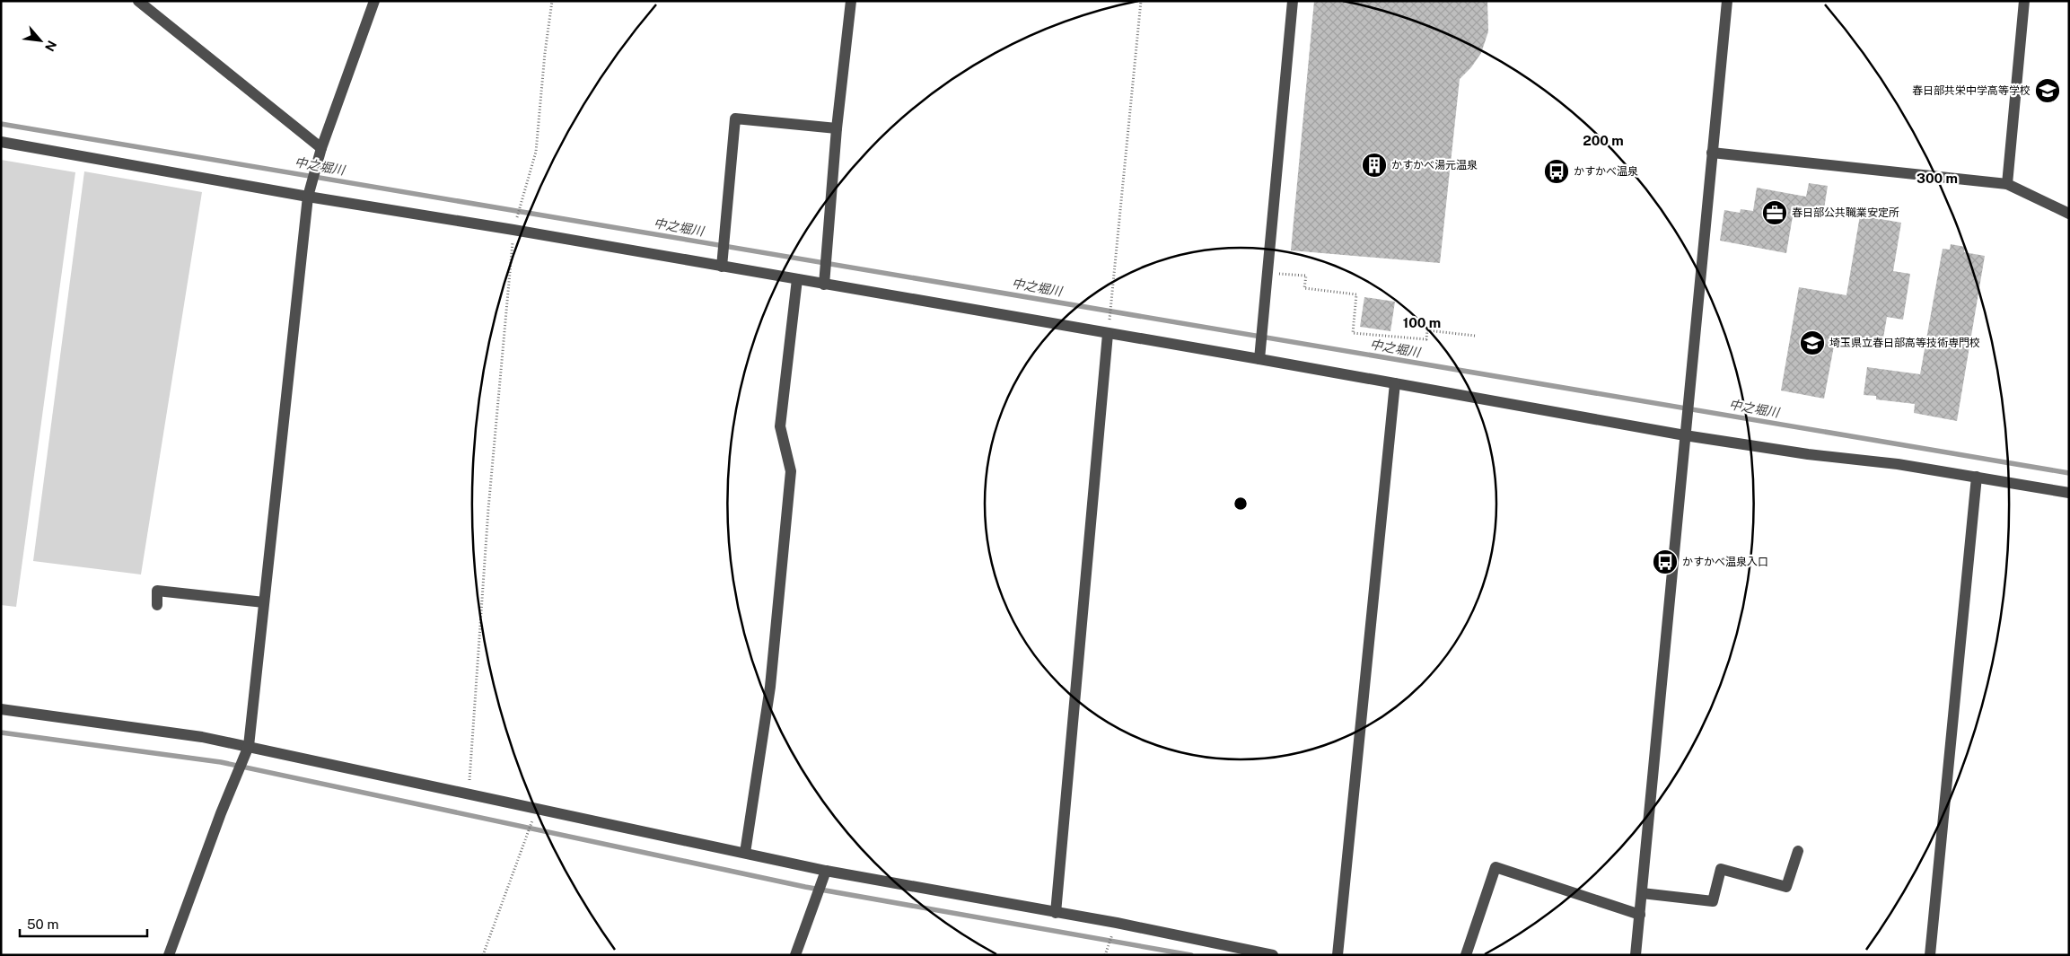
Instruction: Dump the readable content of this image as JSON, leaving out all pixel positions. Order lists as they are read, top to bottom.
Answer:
{
  "water": ["中之堀川"],
  "places": {
    "school or university": ["春日部共栄中学高等学校", "埼玉県立春日部高等技術専門校"],
    "building": ["かすかべ湯元温泉"],
    "bus stop": ["かすかべ温泉", "かすかべ温泉入口"],
    "office": ["春日部公共職業安定所"]
  },
  "scale_bar": "50 m",
  "north": "bottom right",
  "rings": ["200 m", "300 m", "100 m"]
}
